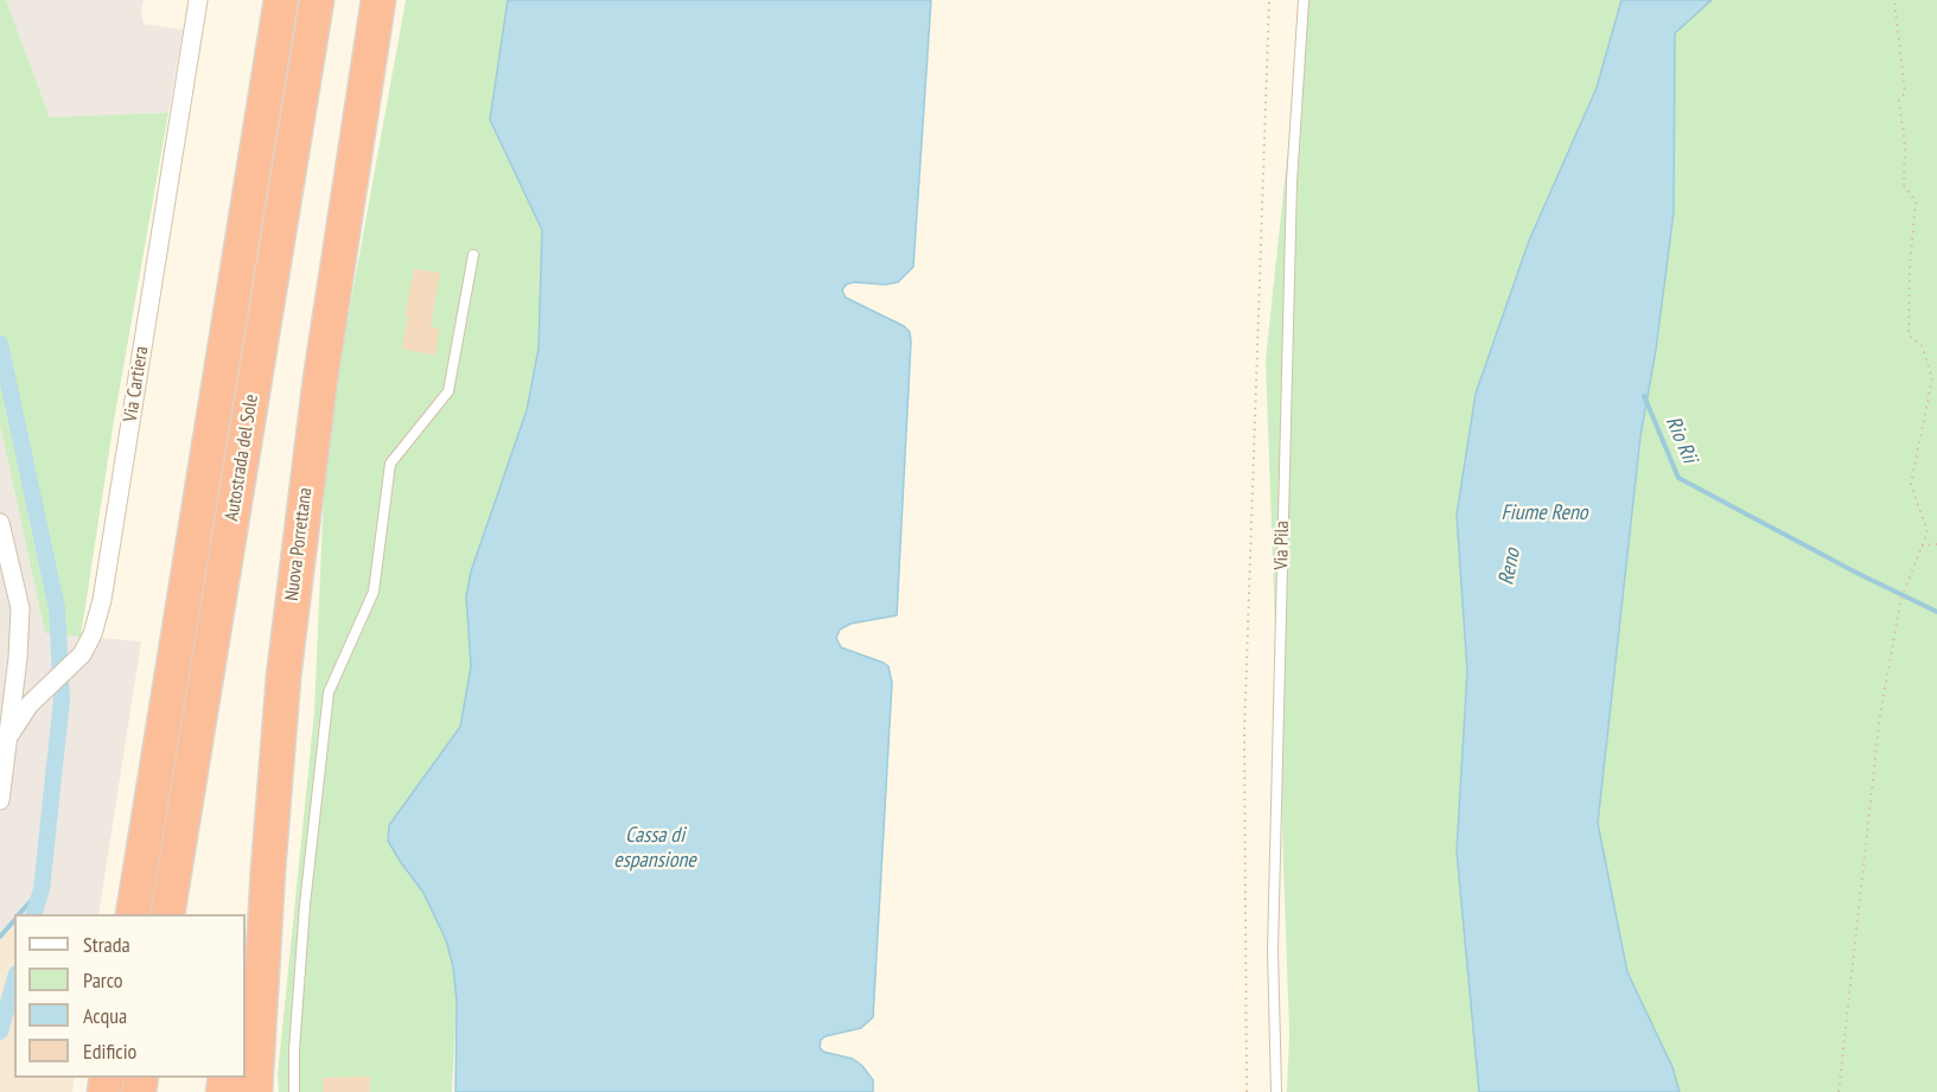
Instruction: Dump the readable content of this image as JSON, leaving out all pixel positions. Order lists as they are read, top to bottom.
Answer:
{
  "streets": {
    "highway": ["Autostrada del Sole", "Nuova Porrettana"],
    "street": ["Via Cartiera"],
    "lane": ["Via Pila"]
  },
  "water": [
    "Rio Rii",
    "Fiume Reno",
    "Reno",
    "Cassa di espansione"
  ],
  "legend": [
    "Strada",
    "Parco",
    "Acqua",
    "Edificio"
  ]
}
